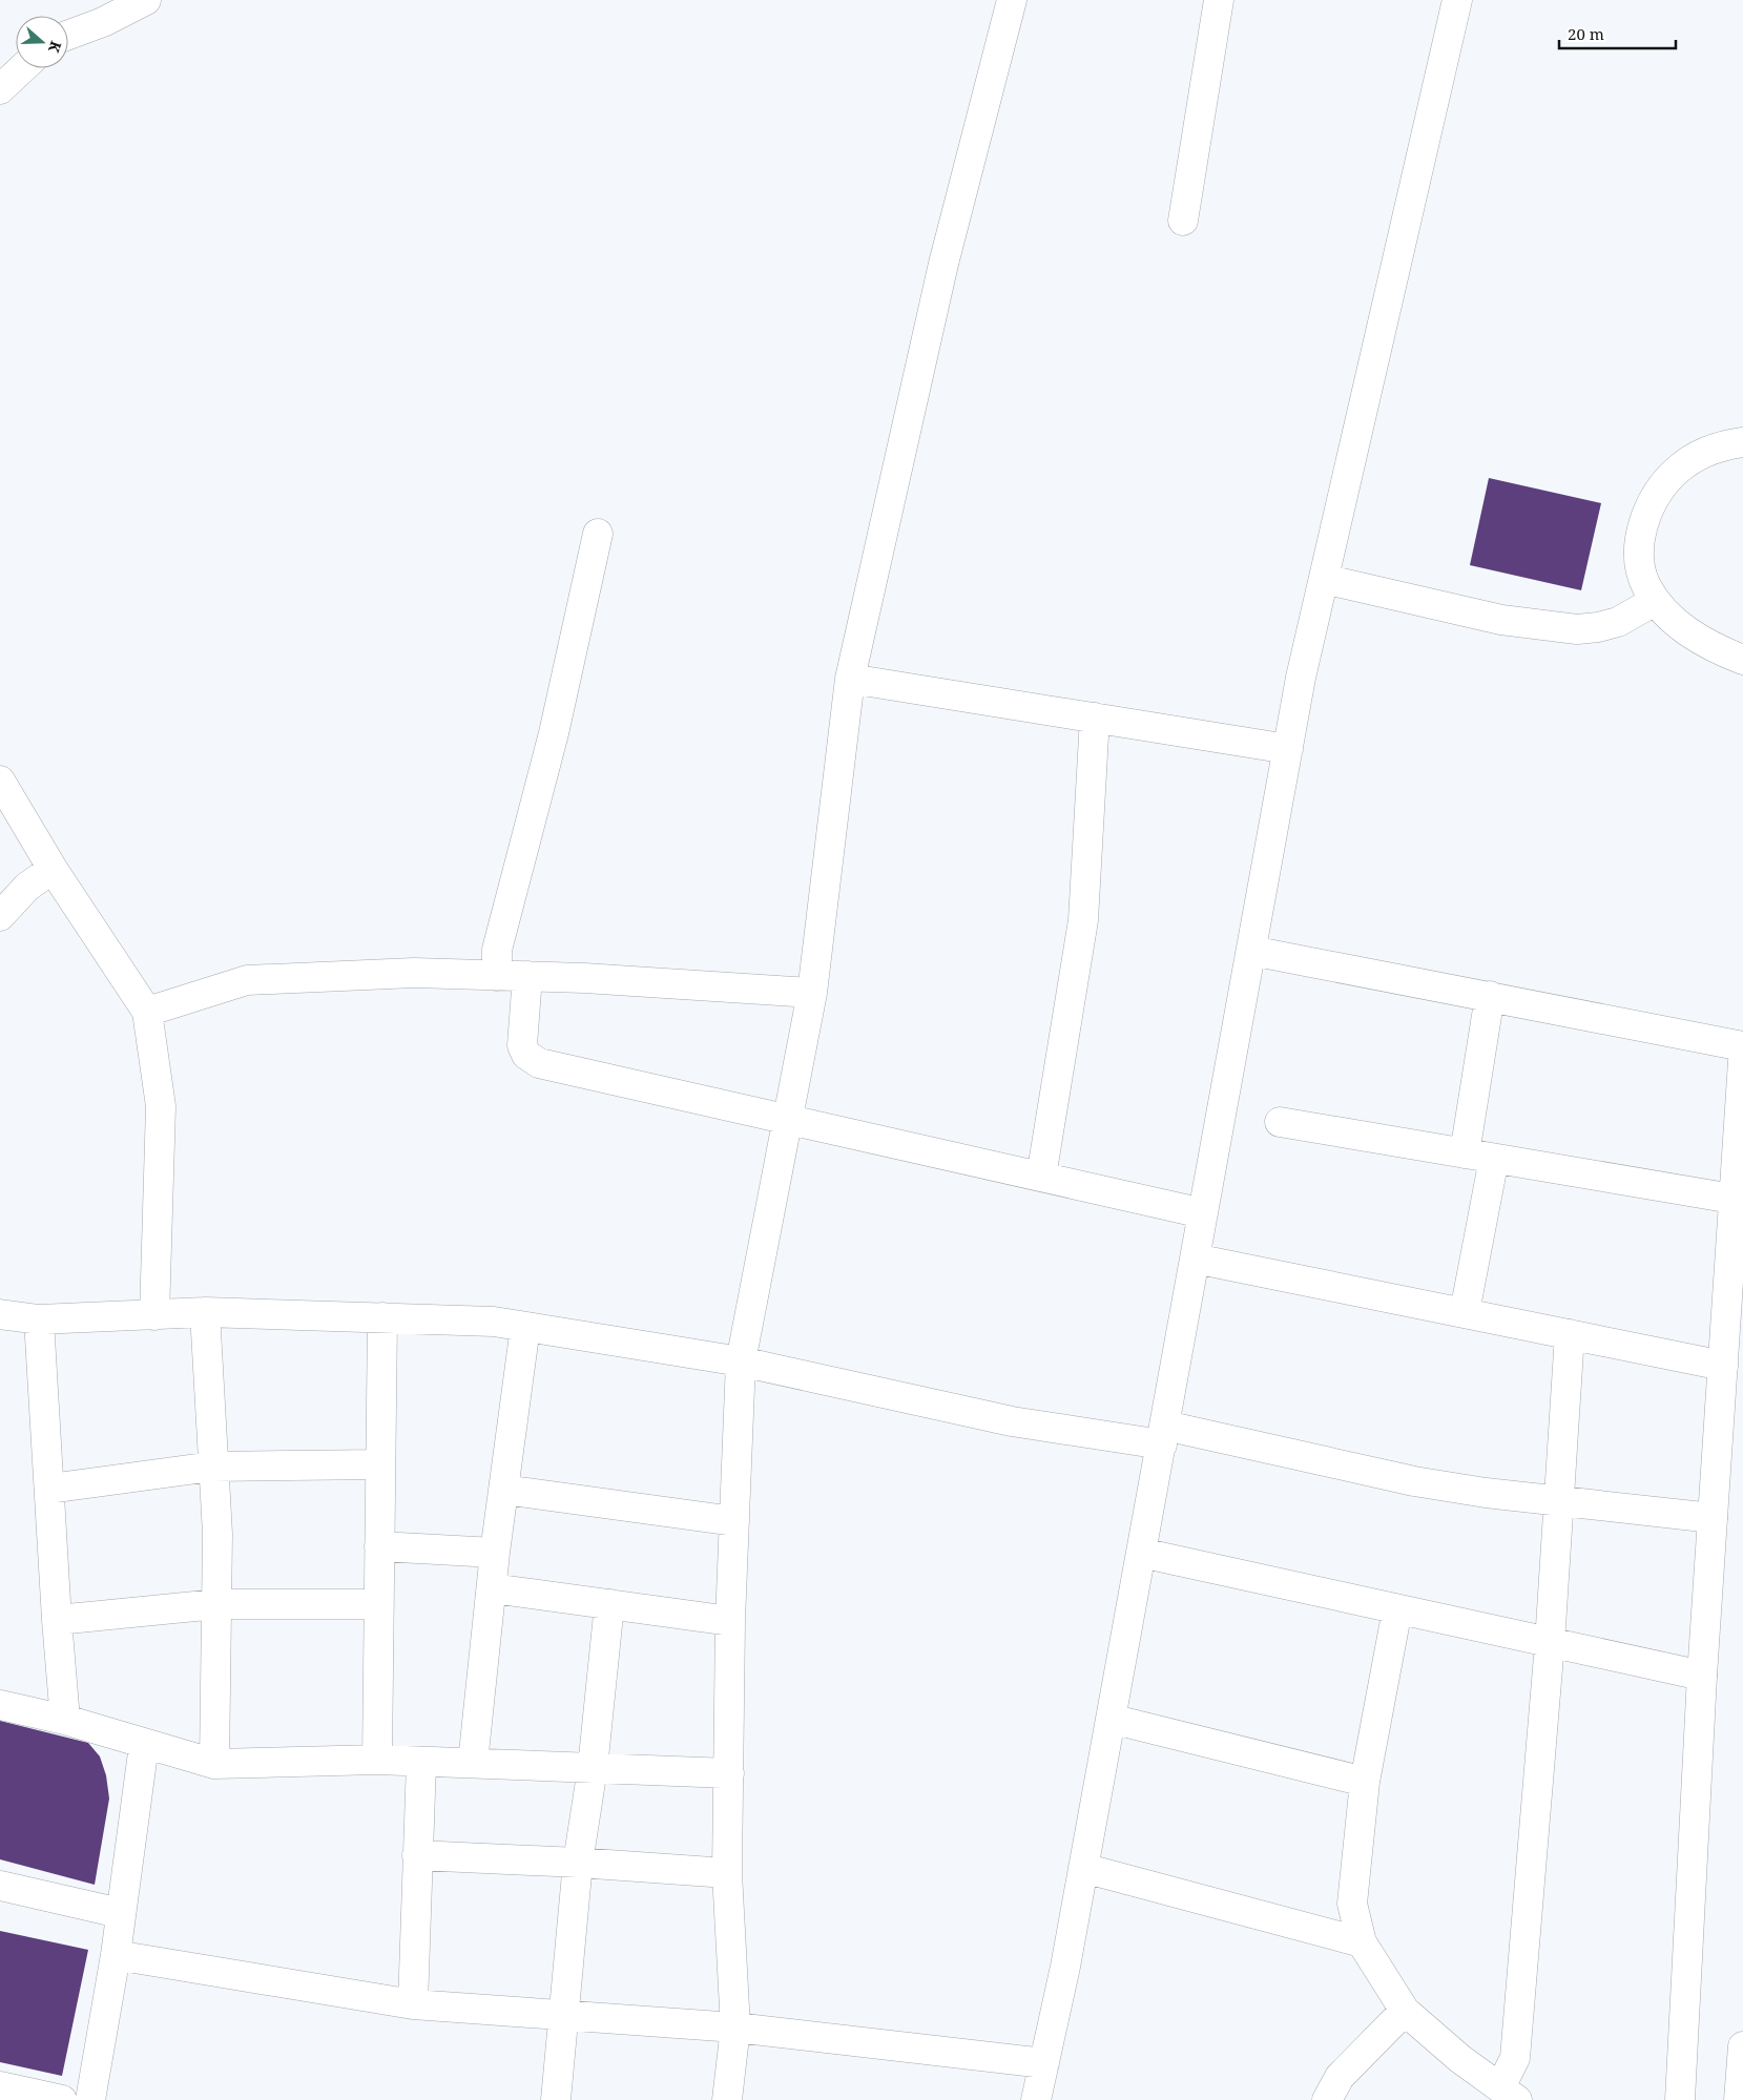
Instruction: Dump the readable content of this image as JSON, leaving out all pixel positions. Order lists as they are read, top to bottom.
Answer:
{
  "scale_bar": "20 m",
  "north": "right"
}
